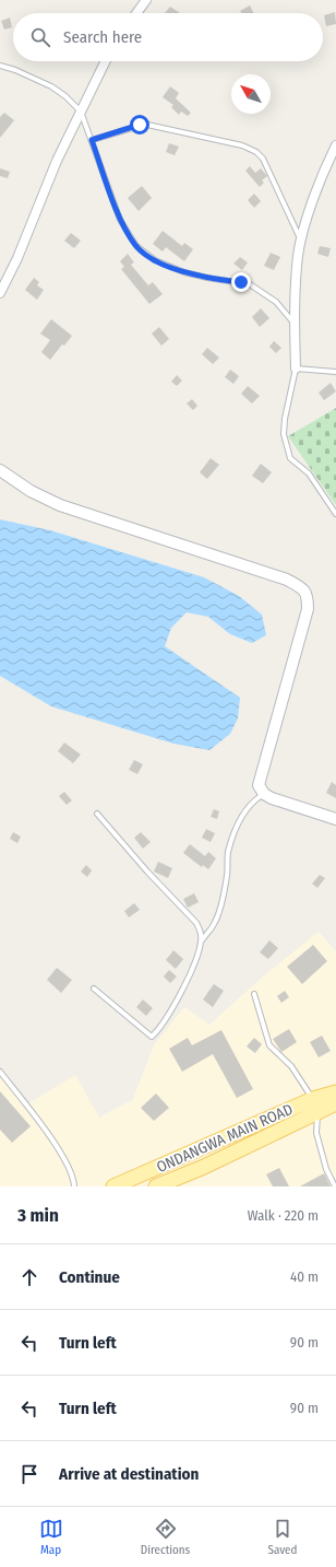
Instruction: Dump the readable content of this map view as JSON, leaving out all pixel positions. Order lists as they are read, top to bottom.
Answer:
{
  "streets": {
    "main road": ["ONDANGWA MAIN ROAD"]
  },
  "north": "top left",
  "page": {
    "search": "Search here",
    "heading": ["3 min", "Walk · 220 m"],
    "list": [
      ["Continue", "40 m"],
      ["Turn left", "90 m"],
      ["Turn left", "90 m"],
      "Arrive at destination"
    ],
    "nav": ["Map", "Directions", "Saved"]
  }
}
